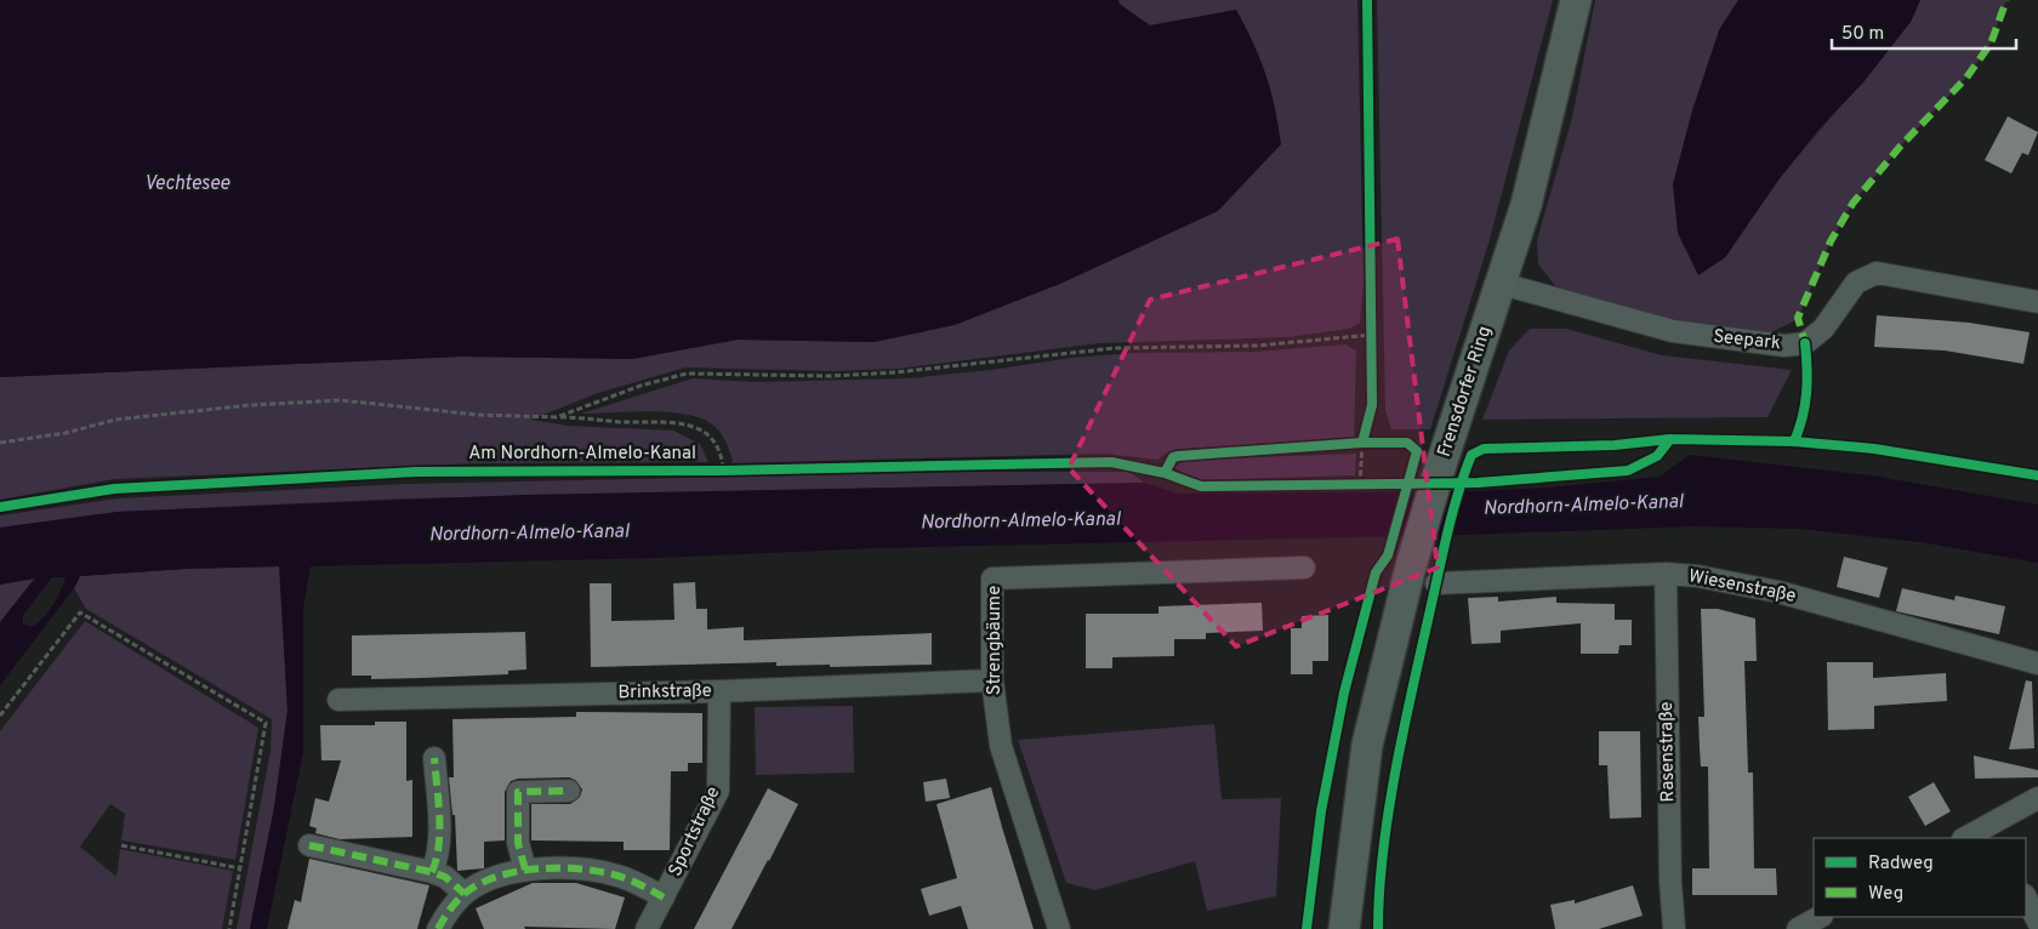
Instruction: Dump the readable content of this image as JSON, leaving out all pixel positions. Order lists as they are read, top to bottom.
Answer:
{
  "streets": {
    "street": [
      "Seepark",
      "Frensdorfer Ring",
      "Wiesenstraße",
      "Strengbäume",
      "Brinkstraße",
      "Rasenstraße",
      "Sportstraße"
    ],
    "cycle path": ["Am Nordhorn-Almelo-Kanal"]
  },
  "crossings": [
    ["Seepark", "Frensdorfer Ring"],
    ["Wiesenstraße", "Rasenstraße"],
    ["Strengbäume", "Brinkstraße"],
    ["Brinkstraße", "Sportstraße"]
  ],
  "water": ["Vechtesee", "Nordhorn-Almelo-Kanal"],
  "legend": ["Radweg", "Weg"],
  "scale_bar": "50 m"
}
